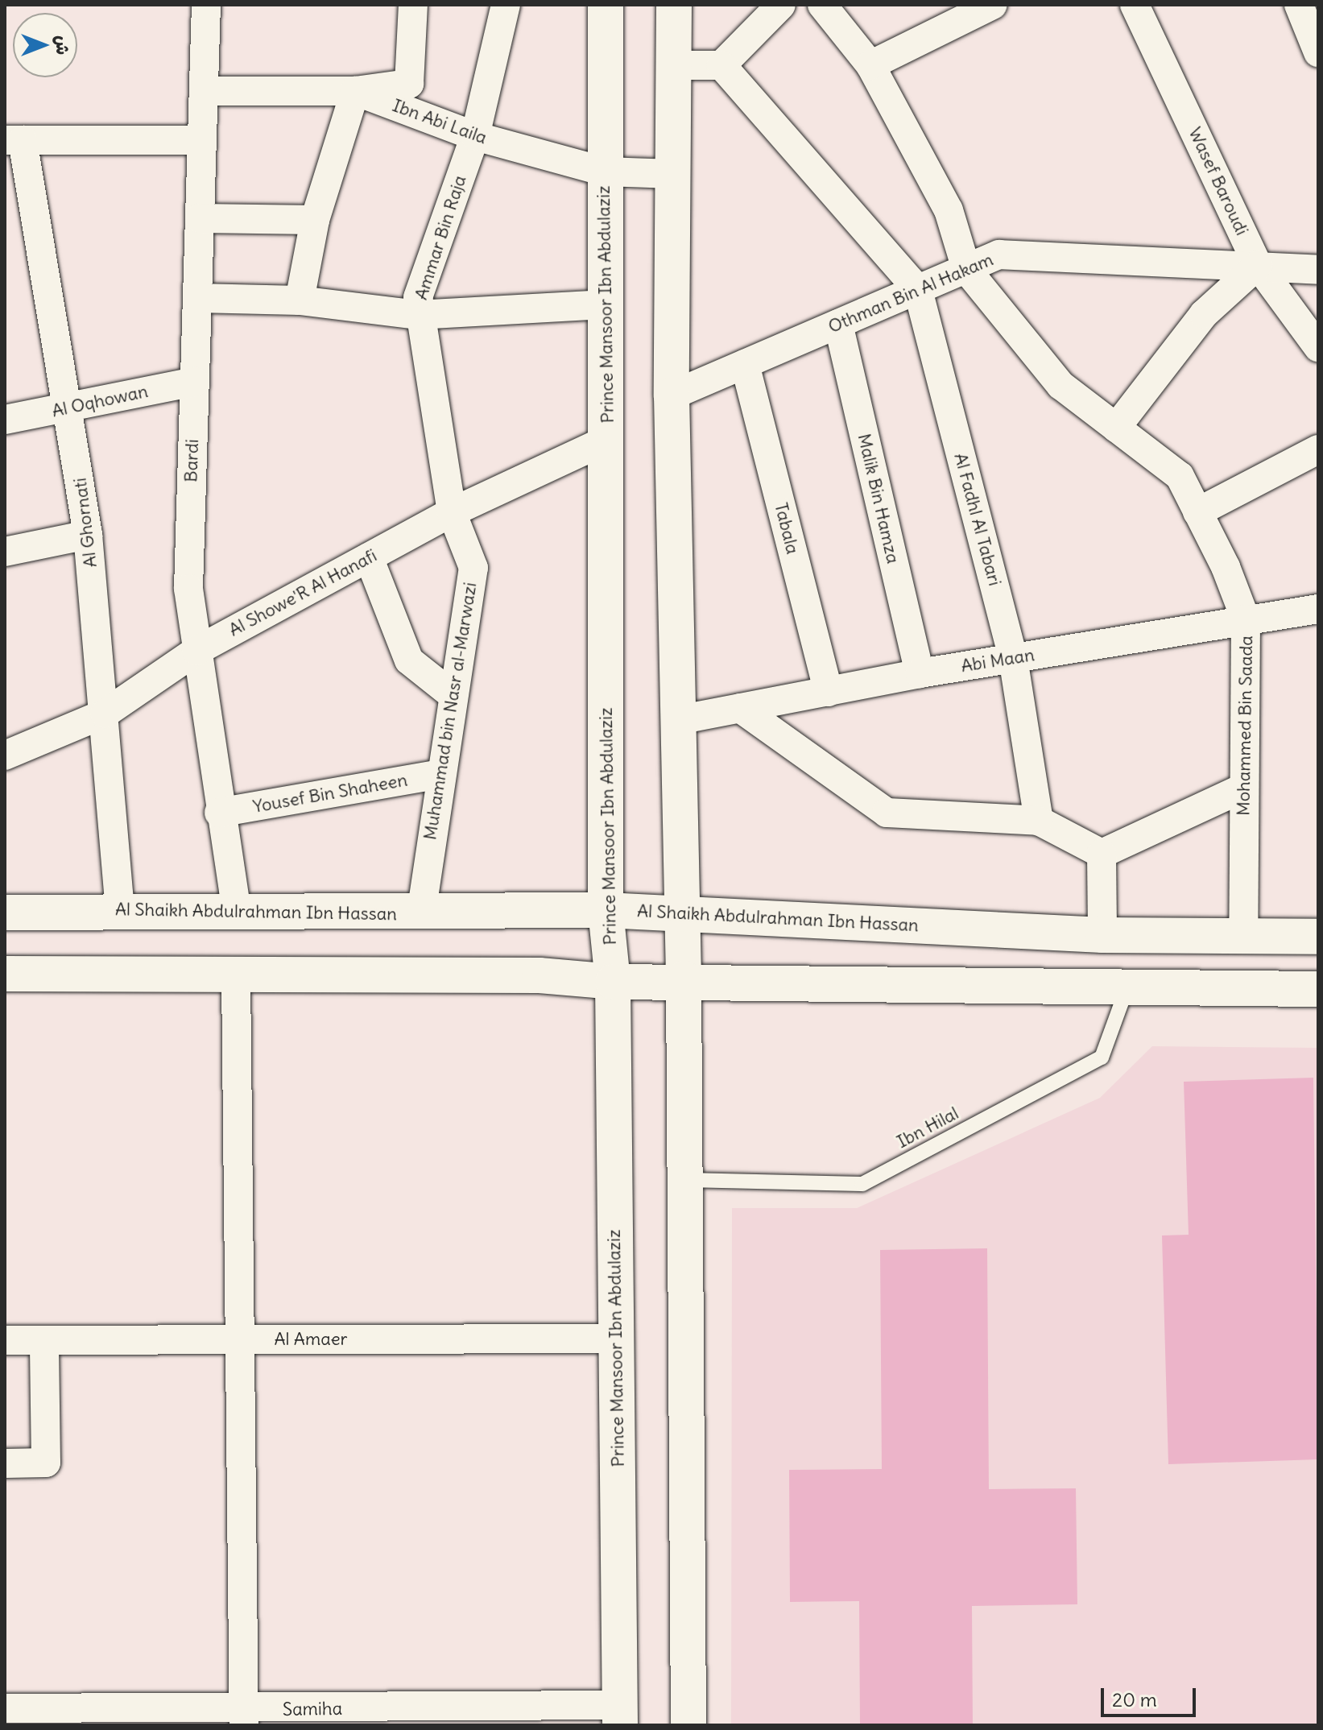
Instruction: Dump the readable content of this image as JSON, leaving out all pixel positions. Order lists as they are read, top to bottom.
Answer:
{
  "streets": {
    "street": [
      "Ibn Abi Laila",
      "Wasef Baroudi",
      "Ammar Bin Raja",
      "Othman Bin Al Hakam",
      "Prince Mansoor Ibn Abdulaziz",
      "Al Oqhowan",
      "Bardi",
      "Malik Bin Hamza",
      "Al Fadhl Al Tabari",
      "Al Ghornati",
      "Tabala",
      "Al Showe'R Al Hanafi",
      "Abi Maan",
      "Muhammad bin Nasr al-Marwazi",
      "Mohammed Bin Saada",
      "Yousef Bin Shaheen",
      "Al Shaikh Abdulrahman Ibn Hassan",
      "Al Amaer",
      "Samiha"
    ],
    "lane": ["Ibn Hilal"]
  },
  "crossings": [
    ["Ibn Abi Laila", "Ammar Bin Raja"],
    ["Ibn Abi Laila", "Prince Mansoor Ibn Abdulaziz"],
    ["Ibn Abi Laila", "Bardi"],
    ["Wasef Baroudi", "Othman Bin Al Hakam"],
    ["Ammar Bin Raja", "Al Showe'R Al Hanafi"],
    ["Ammar Bin Raja", "Muhammad bin Nasr al-Marwazi"],
    ["Othman Bin Al Hakam", "Malik Bin Hamza"],
    ["Othman Bin Al Hakam", "Al Fadhl Al Tabari"],
    ["Othman Bin Al Hakam", "Tabala"],
    ["Othman Bin Al Hakam", "Mohammed Bin Saada"],
    ["Prince Mansoor Ibn Abdulaziz", "Al Showe'R Al Hanafi"],
    ["Prince Mansoor Ibn Abdulaziz", "Al Shaikh Abdulrahman Ibn Hassan"],
    ["Prince Mansoor Ibn Abdulaziz", "Al Amaer"],
    ["Prince Mansoor Ibn Abdulaziz", "Samiha"],
    ["Al Oqhowan", "Bardi"],
    ["Al Oqhowan", "Al Ghornati"],
    ["Bardi", "Al Showe'R Al Hanafi"],
    ["Bardi", "Yousef Bin Shaheen"],
    ["Bardi", "Al Shaikh Abdulrahman Ibn Hassan"],
    ["Malik Bin Hamza", "Abi Maan"],
    ["Al Fadhl Al Tabari", "Abi Maan"],
    ["Al Ghornati", "Al Showe'R Al Hanafi"],
    ["Al Ghornati", "Al Shaikh Abdulrahman Ibn Hassan"],
    ["Tabala", "Abi Maan"],
    ["Al Showe'R Al Hanafi", "Muhammad bin Nasr al-Marwazi"],
    ["Abi Maan", "Mohammed Bin Saada"],
    ["Muhammad bin Nasr al-Marwazi", "Yousef Bin Shaheen"],
    ["Muhammad bin Nasr al-Marwazi", "Al Shaikh Abdulrahman Ibn Hassan"],
    ["Mohammed Bin Saada", "Al Shaikh Abdulrahman Ibn Hassan"]
  ],
  "scale_bar": "20 m",
  "north": "right"
}
